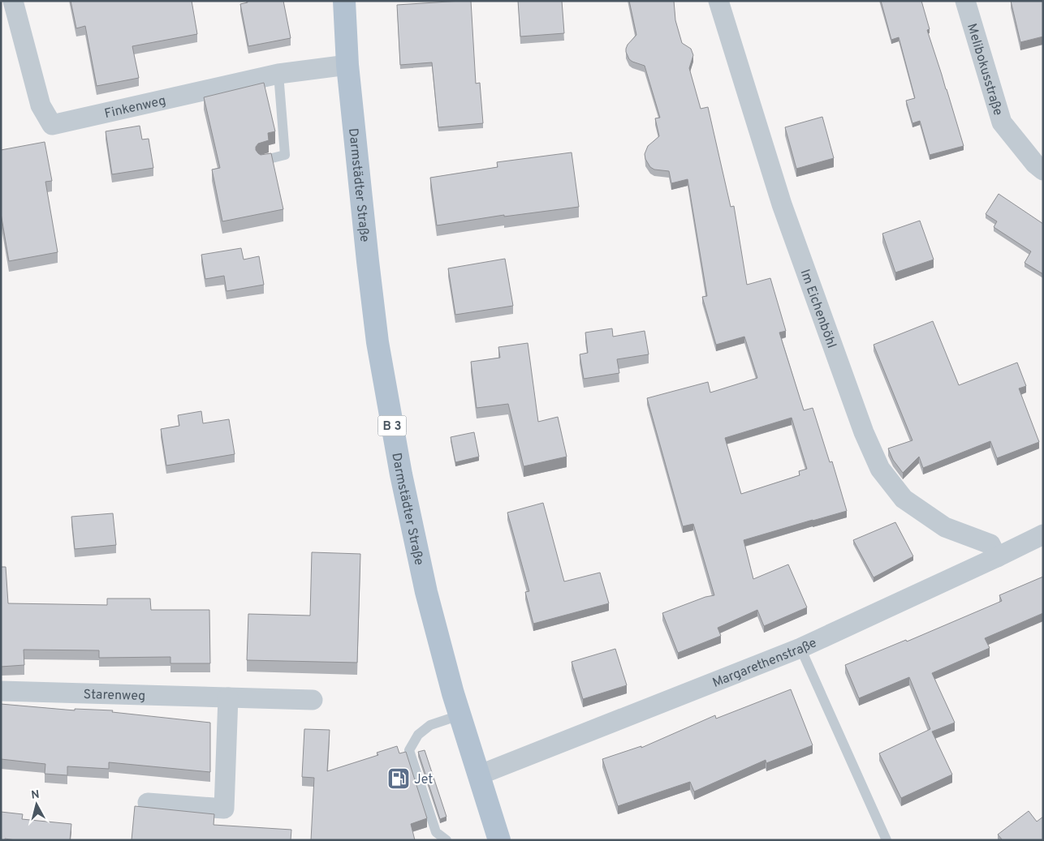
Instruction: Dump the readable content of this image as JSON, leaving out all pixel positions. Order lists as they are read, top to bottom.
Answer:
{
  "streets": {
    "main road": ["Darmstädter Straße", "B 3"],
    "street": [
      "Melibokusstraße",
      "Finkenweg",
      "Im Eichenböhl",
      "Margarethenstraße",
      "Starenweg"
    ]
  },
  "crossings": [
    ["Finkenweg", "Darmstädter Straße"],
    ["Darmstädter Straße", "Margarethenstraße"],
    ["Im Eichenböhl", "Margarethenstraße"]
  ],
  "places": {
    "fuel station": ["Jet"]
  },
  "north": "top"
}
